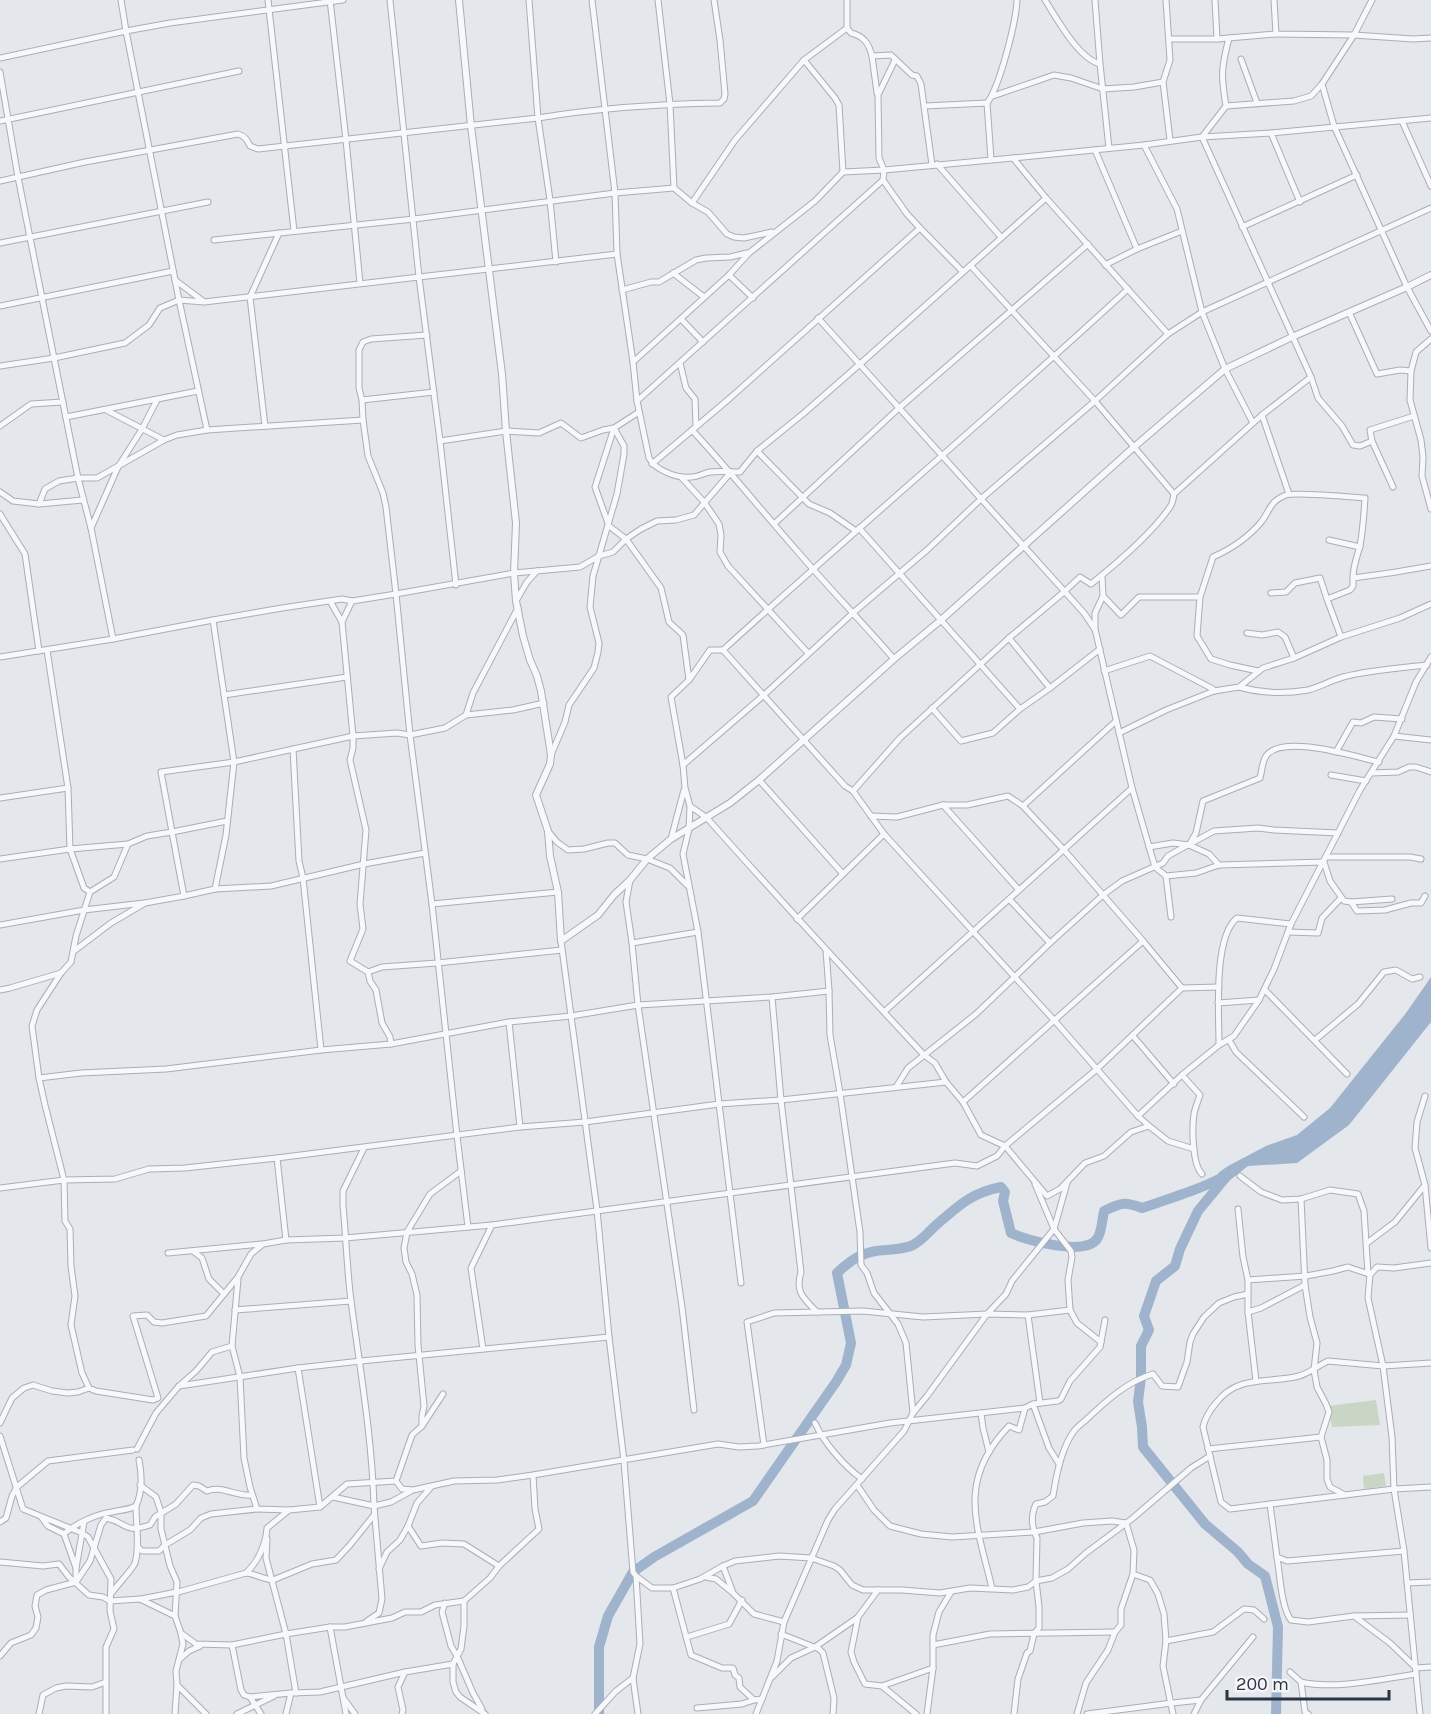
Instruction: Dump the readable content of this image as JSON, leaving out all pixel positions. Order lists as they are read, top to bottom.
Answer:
{
  "scale_bar": "200 m"
}
